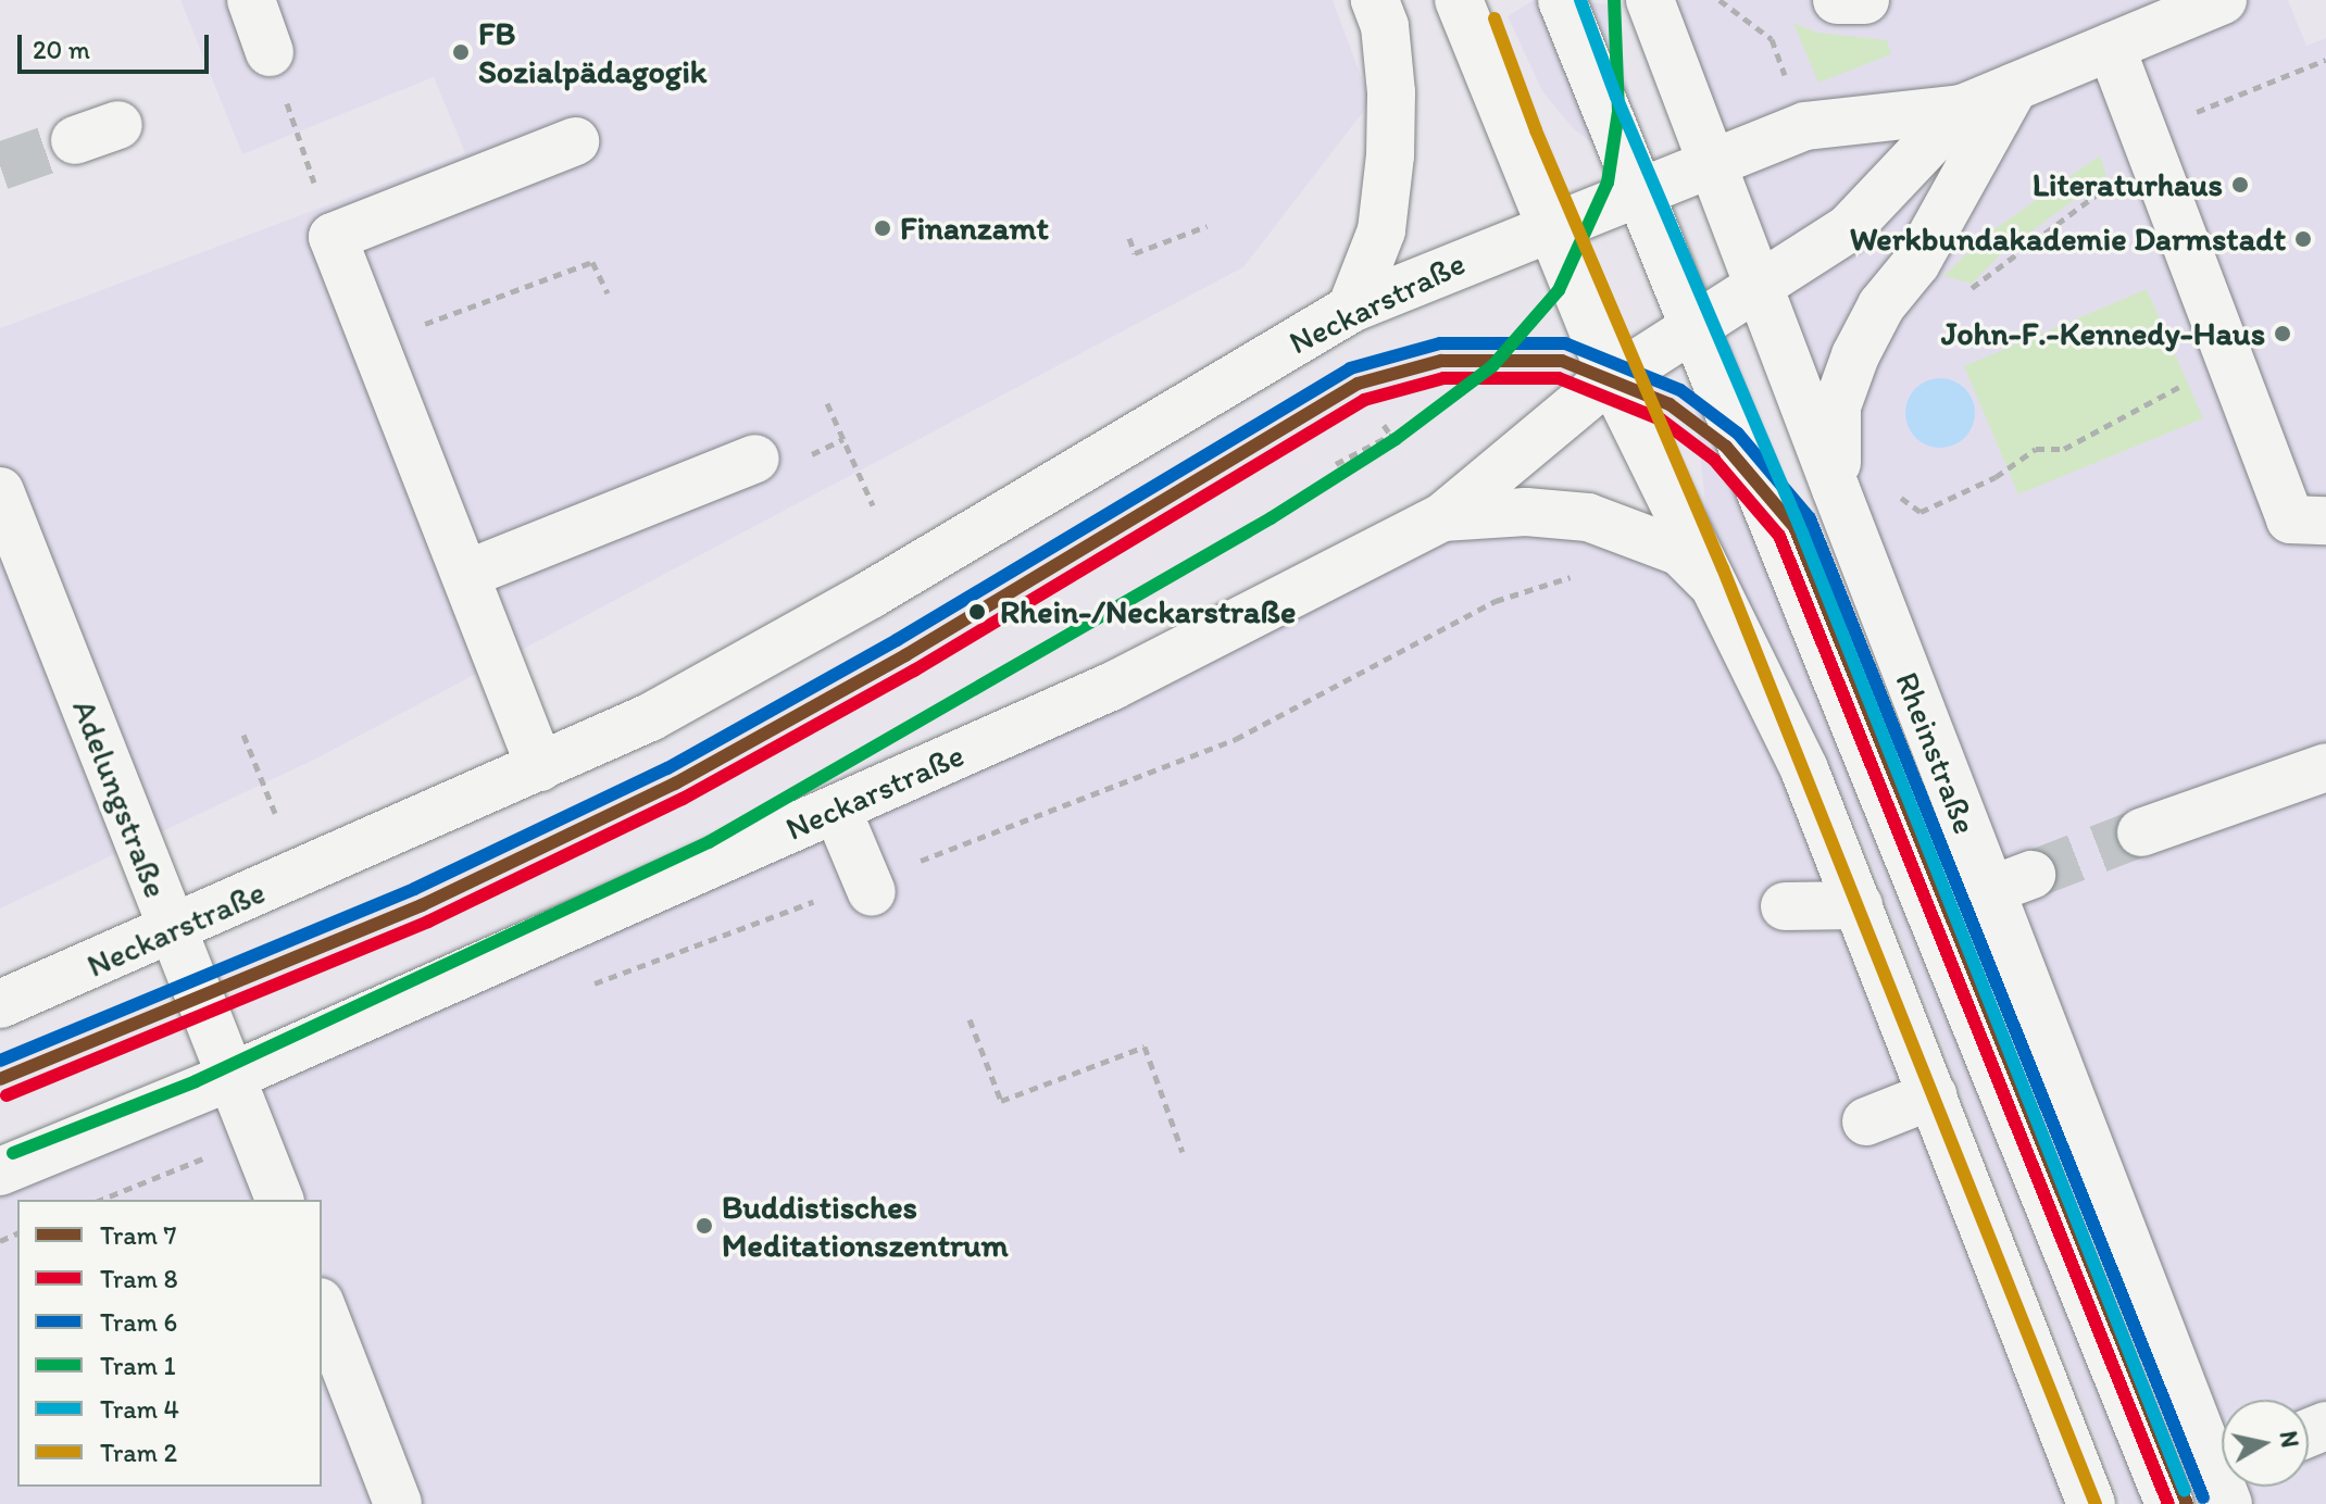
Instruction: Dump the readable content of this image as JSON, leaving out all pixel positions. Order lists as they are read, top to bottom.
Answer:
{
  "streets": {
    "main road": ["Neckarstraße", "Rheinstraße", "Adelungstraße"]
  },
  "crossings": [
    ["Neckarstraße", "Rheinstraße"],
    ["Neckarstraße", "Adelungstraße"]
  ],
  "places": [
    "FB Sozialpädagogik",
    "Literaturhaus",
    "Finanzamt",
    "Werkbundakademie Darmstadt",
    "John-F.-Kennedy-Haus",
    "Rhein-/Neckarstraße",
    "Buddistisches Meditationszentrum"
  ],
  "lines": [
    "tram line 1",
    "tram line 4",
    "tram line 2",
    "tram line 6",
    "tram line 7",
    "tram line 8"
  ],
  "legend": [
    "Tram 7",
    "Tram 8",
    "Tram 6",
    "Tram 1",
    "Tram 4",
    "Tram 2"
  ],
  "scale_bar": "20 m",
  "north": "right"
}
